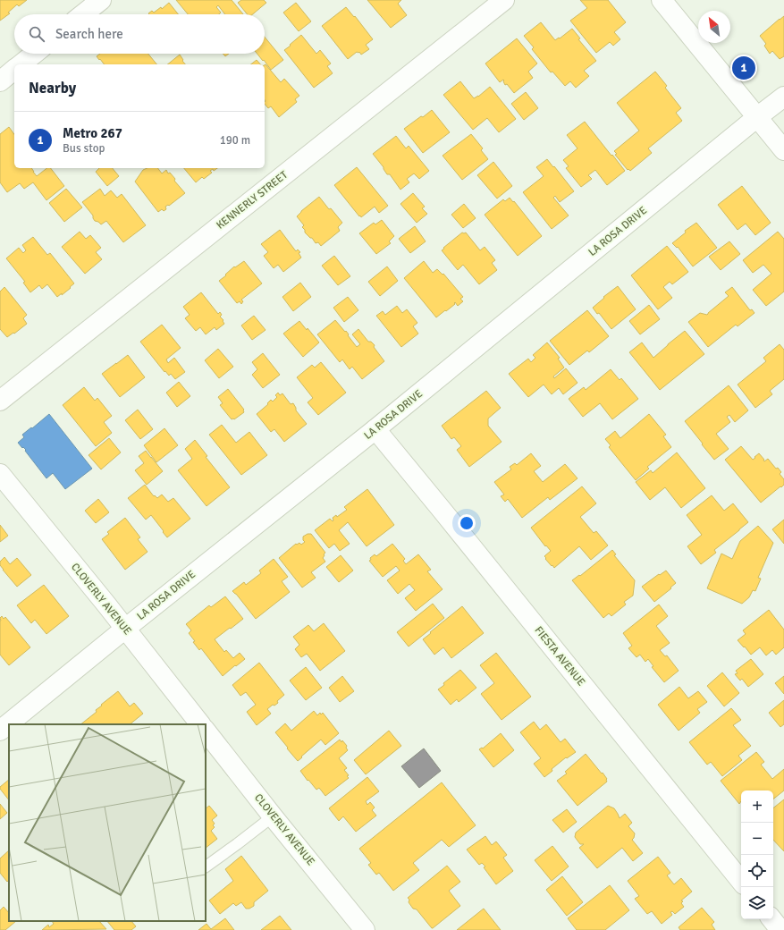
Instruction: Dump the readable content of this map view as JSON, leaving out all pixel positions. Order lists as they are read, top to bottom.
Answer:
{
  "streets": {
    "street": [
      "KENNERLY STREET",
      "LA ROSA DRIVE",
      "CLOVERLY AVENUE",
      "FIESTA AVENUE"
    ]
  },
  "crossings": [
    ["LA ROSA DRIVE", "CLOVERLY AVENUE"],
    ["LA ROSA DRIVE", "FIESTA AVENUE"]
  ],
  "north": "top left",
  "page": {
    "search": "Search here",
    "pins": "1",
    "heading": "Nearby",
    "list": [
      {
        "mark": "1",
        "name": "Metro 267",
        "note": "Bus stop",
        "value": "190 m"
      }
    ],
    "map_buttons": ["+", "−"]
  }
}
